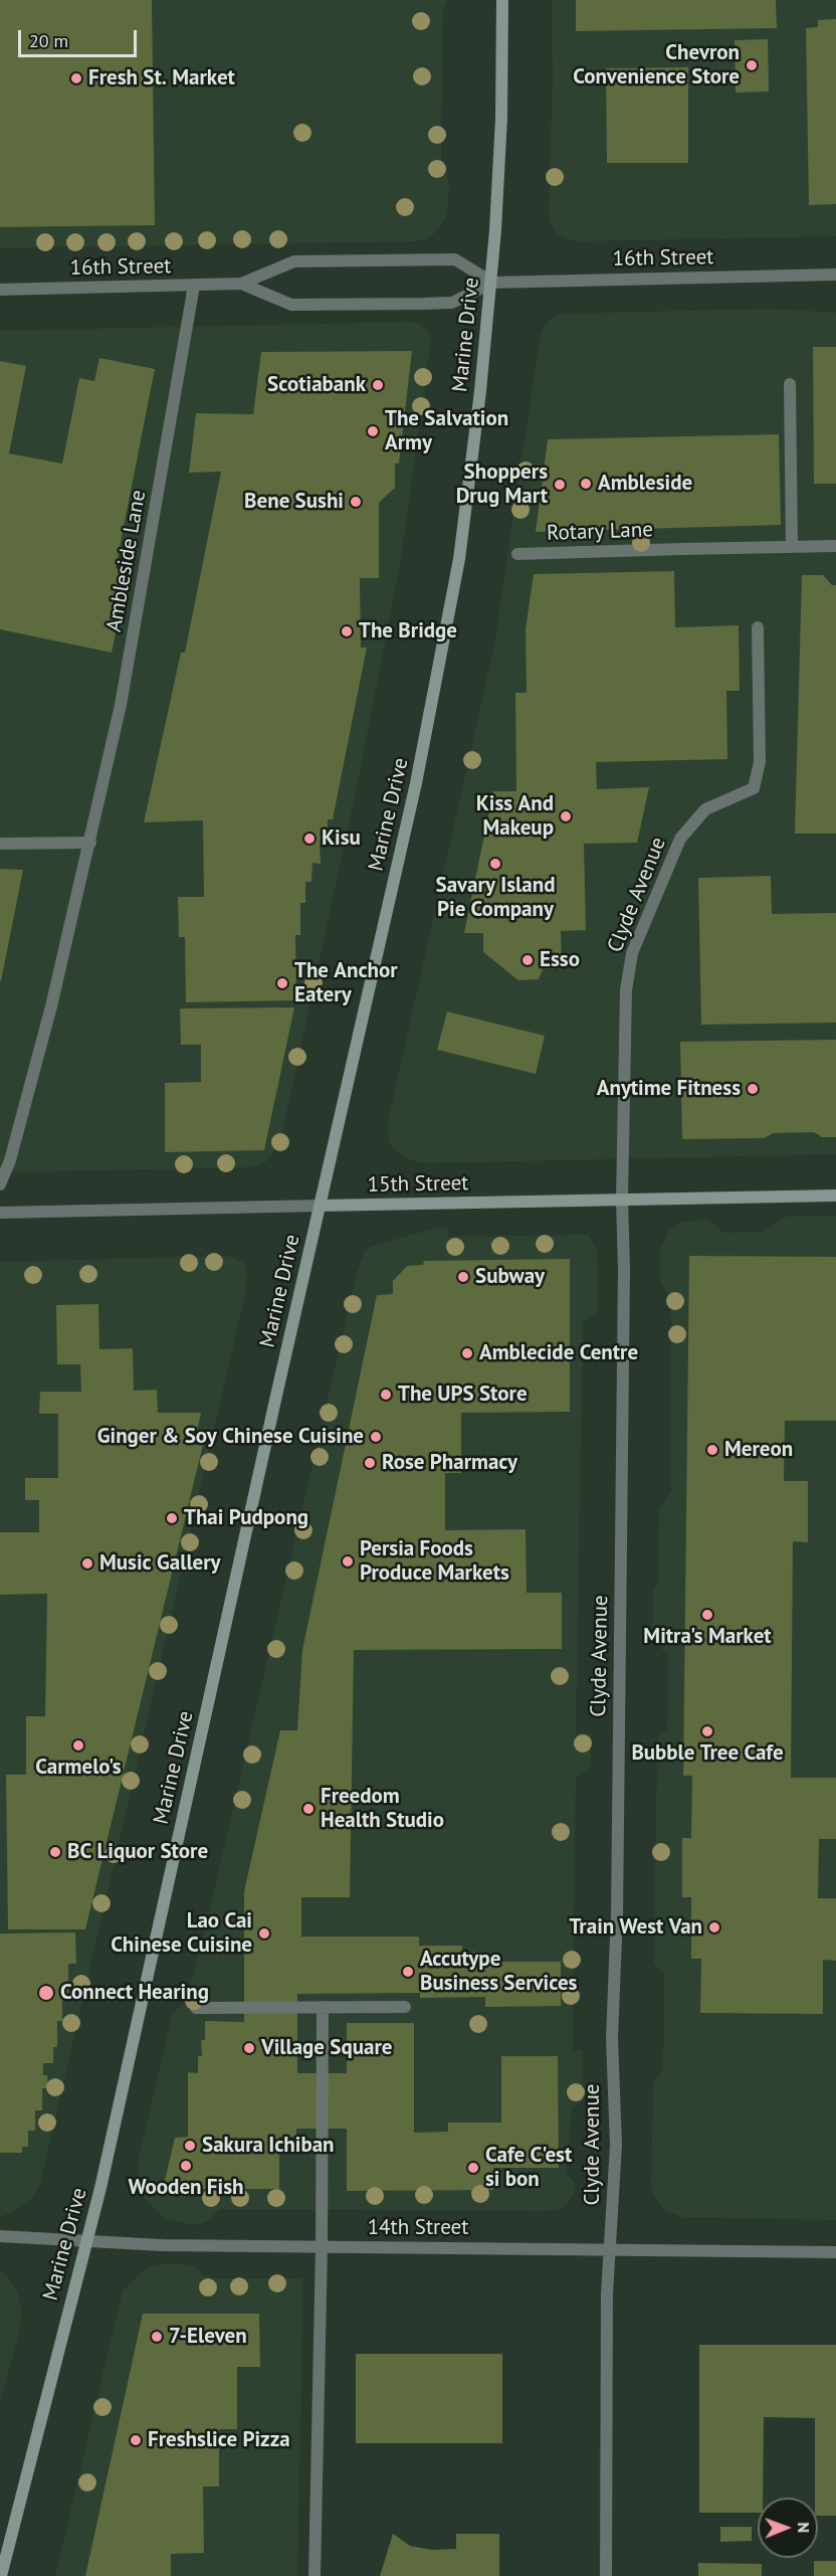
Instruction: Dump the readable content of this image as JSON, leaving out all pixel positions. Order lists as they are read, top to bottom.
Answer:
{
  "streets": {
    "main road": ["Marine Drive", "15th Street"],
    "street": [
      "16th Street",
      "Rotary Lane",
      "Ambleside Lane",
      "Clyde Avenue",
      "14th Street"
    ]
  },
  "crossings": [
    ["16th Street", "Marine Drive"],
    ["16th Street", "Ambleside Lane"],
    ["Marine Drive", "15th Street"],
    ["Marine Drive", "14th Street"],
    ["Clyde Avenue", "15th Street"],
    ["Clyde Avenue", "14th Street"]
  ],
  "places": [
    "Chevron Convenience Store",
    "Fresh St. Market",
    "Scotiabank",
    "The Salvation Army",
    "Ambleside",
    "Shoppers Drug Mart",
    "Bene Sushi",
    "The Bridge",
    "Kiss And Makeup",
    "Kisu",
    "Savary Island Pie Company",
    "Esso",
    "The Anchor Eatery",
    "Anytime Fitness",
    "Subway",
    "Amblecide Centre",
    "The UPS Store",
    "Ginger & Soy Chinese Cuisine",
    "Mereon",
    "Rose Pharmacy",
    "Thai Pudpong",
    "Persia Foods Produce Markets",
    "Music Gallery",
    "Mitra's Market",
    "Bubble Tree Cafe",
    "Carmelo's",
    "Freedom Health Studio",
    "BC Liquor Store",
    "Train West Van",
    "Lao Cai Chinese Cuisine",
    "Accutype Business Services",
    "Connect Hearing",
    "Village Square",
    "Sakura Ichiban",
    "Wooden Fish",
    "Cafe C'est si bon",
    "7-Eleven",
    "Freshslice Pizza"
  ],
  "scale_bar": "20 m",
  "north": "right"
}
